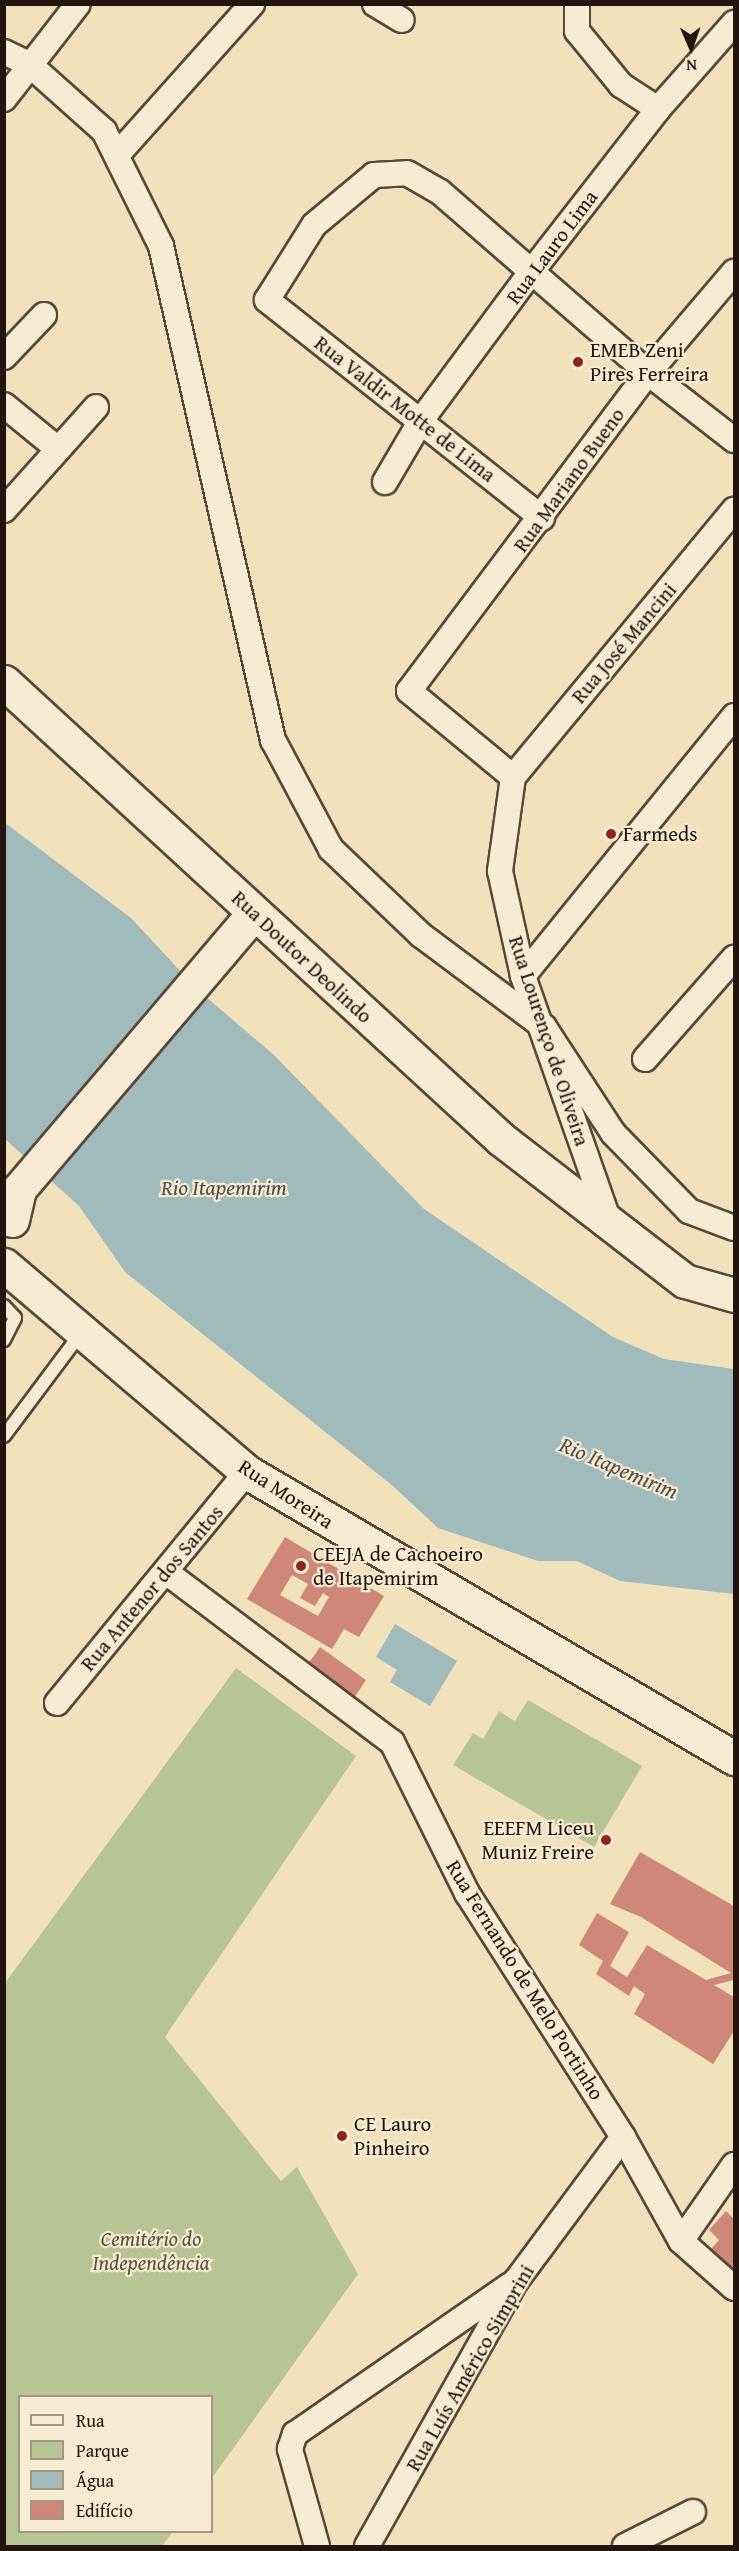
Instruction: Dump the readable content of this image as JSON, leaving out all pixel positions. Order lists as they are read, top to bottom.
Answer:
{
  "streets": {
    "street": [
      "Rua Lauro Lima",
      "Rua Valdir Motte de Lima",
      "Rua Mariano Bueno",
      "Rua José Mancini",
      "Rua Doutor Deolindo",
      "Rua Lourenço de Oliveira",
      "Rua Moreira",
      "Rua Antenor dos Santos",
      "Rua Fernando de Melo Portinho",
      "Rua Luís Américo Simprini"
    ]
  },
  "crossings": [
    ["Rua Lauro Lima", "Rua Valdir Motte de Lima"],
    ["Rua Valdir Motte de Lima", "Rua Mariano Bueno"],
    ["Rua Mariano Bueno", "Rua José Mancini"],
    ["Rua Mariano Bueno", "Rua Lourenço de Oliveira"],
    ["Rua José Mancini", "Rua Lourenço de Oliveira"],
    ["Rua Doutor Deolindo", "Rua Lourenço de Oliveira"],
    ["Rua Moreira", "Rua Antenor dos Santos"],
    ["Rua Antenor dos Santos", "Rua Fernando de Melo Portinho"],
    ["Rua Fernando de Melo Portinho", "Rua Luís Américo Simprini"]
  ],
  "water": ["Rio Itapemirim"],
  "parks": ["Cemitério do Independência"],
  "places": [
    "EMEB Zeni Pires Ferreira",
    "Farmeds",
    "CEEJA de Cachoeiro de Itapemirim",
    "EEEFM Liceu Muniz Freire",
    "CE Lauro Pinheiro"
  ],
  "legend": [
    "Rua",
    "Parque",
    "Água",
    "Edifício"
  ],
  "north": "bottom"
}
